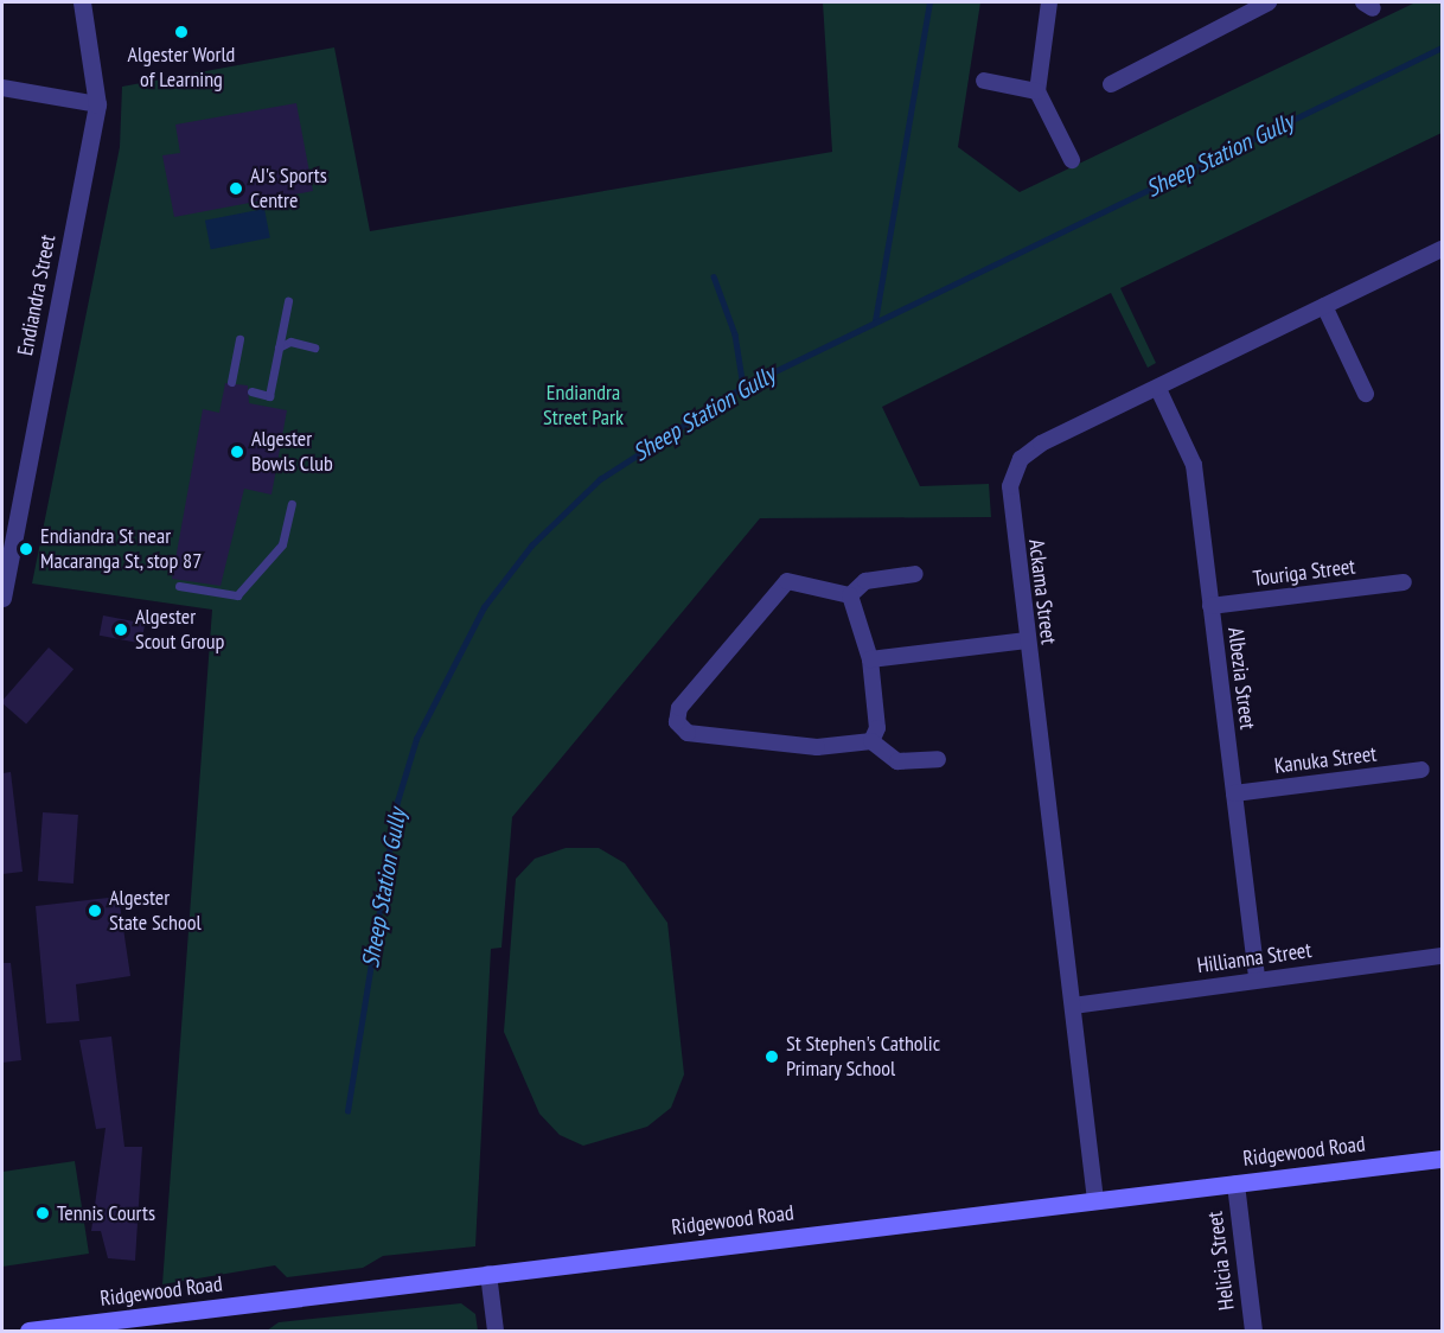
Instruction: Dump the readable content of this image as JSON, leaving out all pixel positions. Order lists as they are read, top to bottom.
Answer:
{
  "streets": {
    "main road": ["Ridgewood Road"],
    "street": [
      "Endiandra Street",
      "Touriga Street",
      "Ackama Street",
      "Albezia Street",
      "Kanuka Street",
      "Hillianna Street",
      "Helicia Street"
    ]
  },
  "crossings": [
    ["Touriga Street", "Albezia Street"],
    ["Ackama Street", "Albezia Street"],
    ["Ackama Street", "Hillianna Street"],
    ["Ackama Street", "Ridgewood Road"],
    ["Albezia Street", "Kanuka Street"],
    ["Albezia Street", "Hillianna Street"],
    ["Ridgewood Road", "Helicia Street"]
  ],
  "water": ["Sheep Station Gully"],
  "parks": ["Endiandra Street Park"],
  "places": [
    "Algester World of Learning",
    "AJ's Sports Centre",
    "Algester Bowls Club",
    "Endiandra St near Macaranga St, stop 87",
    "Algester Scout Group",
    "Algester State School",
    "St Stephen's Catholic Primary School",
    "Tennis Courts"
  ]
}
